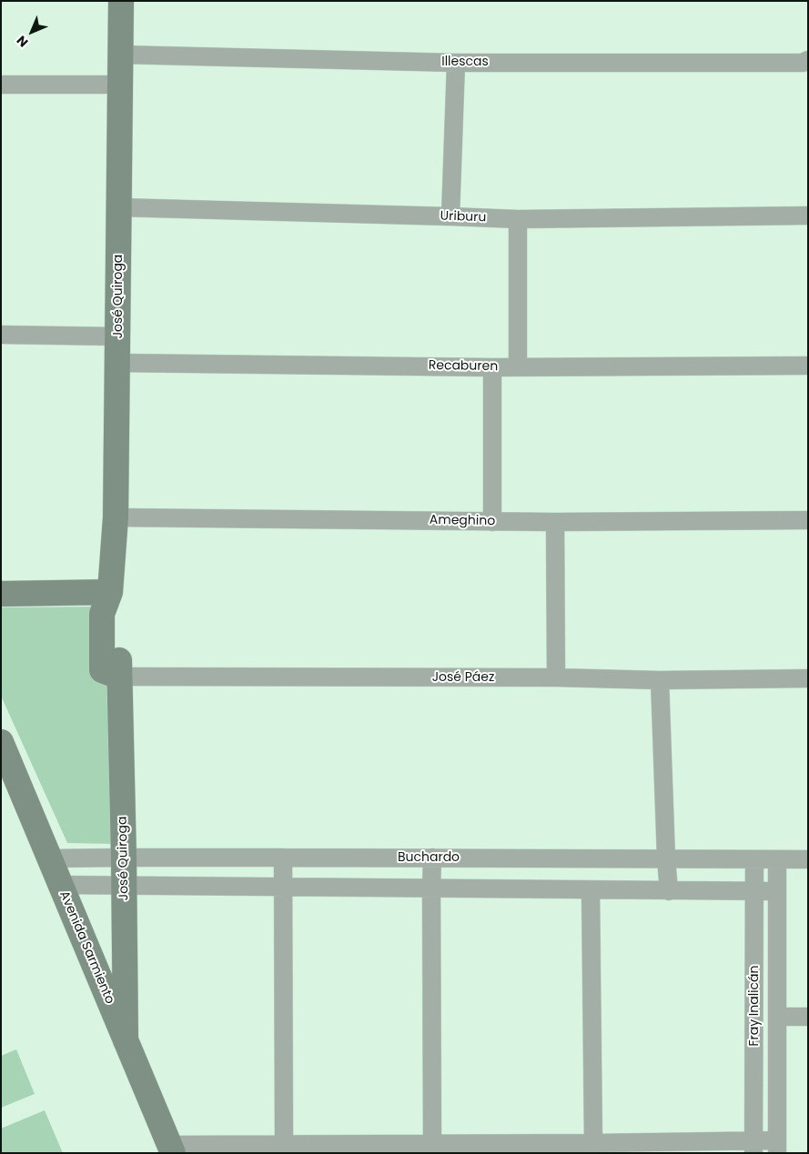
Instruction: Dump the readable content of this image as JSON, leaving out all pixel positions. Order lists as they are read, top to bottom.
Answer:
{
  "streets": {
    "street": [
      "Illescas",
      "Uriburu",
      "José Quiroga",
      "Recaburen",
      "Ameghino",
      "José Páez",
      "Buchardo",
      "Avenida Sarmiento",
      "Fray Inalicán"
    ]
  },
  "crossings": [
    ["Illescas", "José Quiroga"],
    ["Uriburu", "José Quiroga"],
    ["José Quiroga", "Recaburen"],
    ["José Quiroga", "Ameghino"],
    ["José Quiroga", "José Páez"],
    ["José Quiroga", "Buchardo"],
    ["José Quiroga", "Avenida Sarmiento"],
    ["Buchardo", "Avenida Sarmiento"],
    ["Buchardo", "Fray Inalicán"]
  ],
  "north": "bottom left"
}
